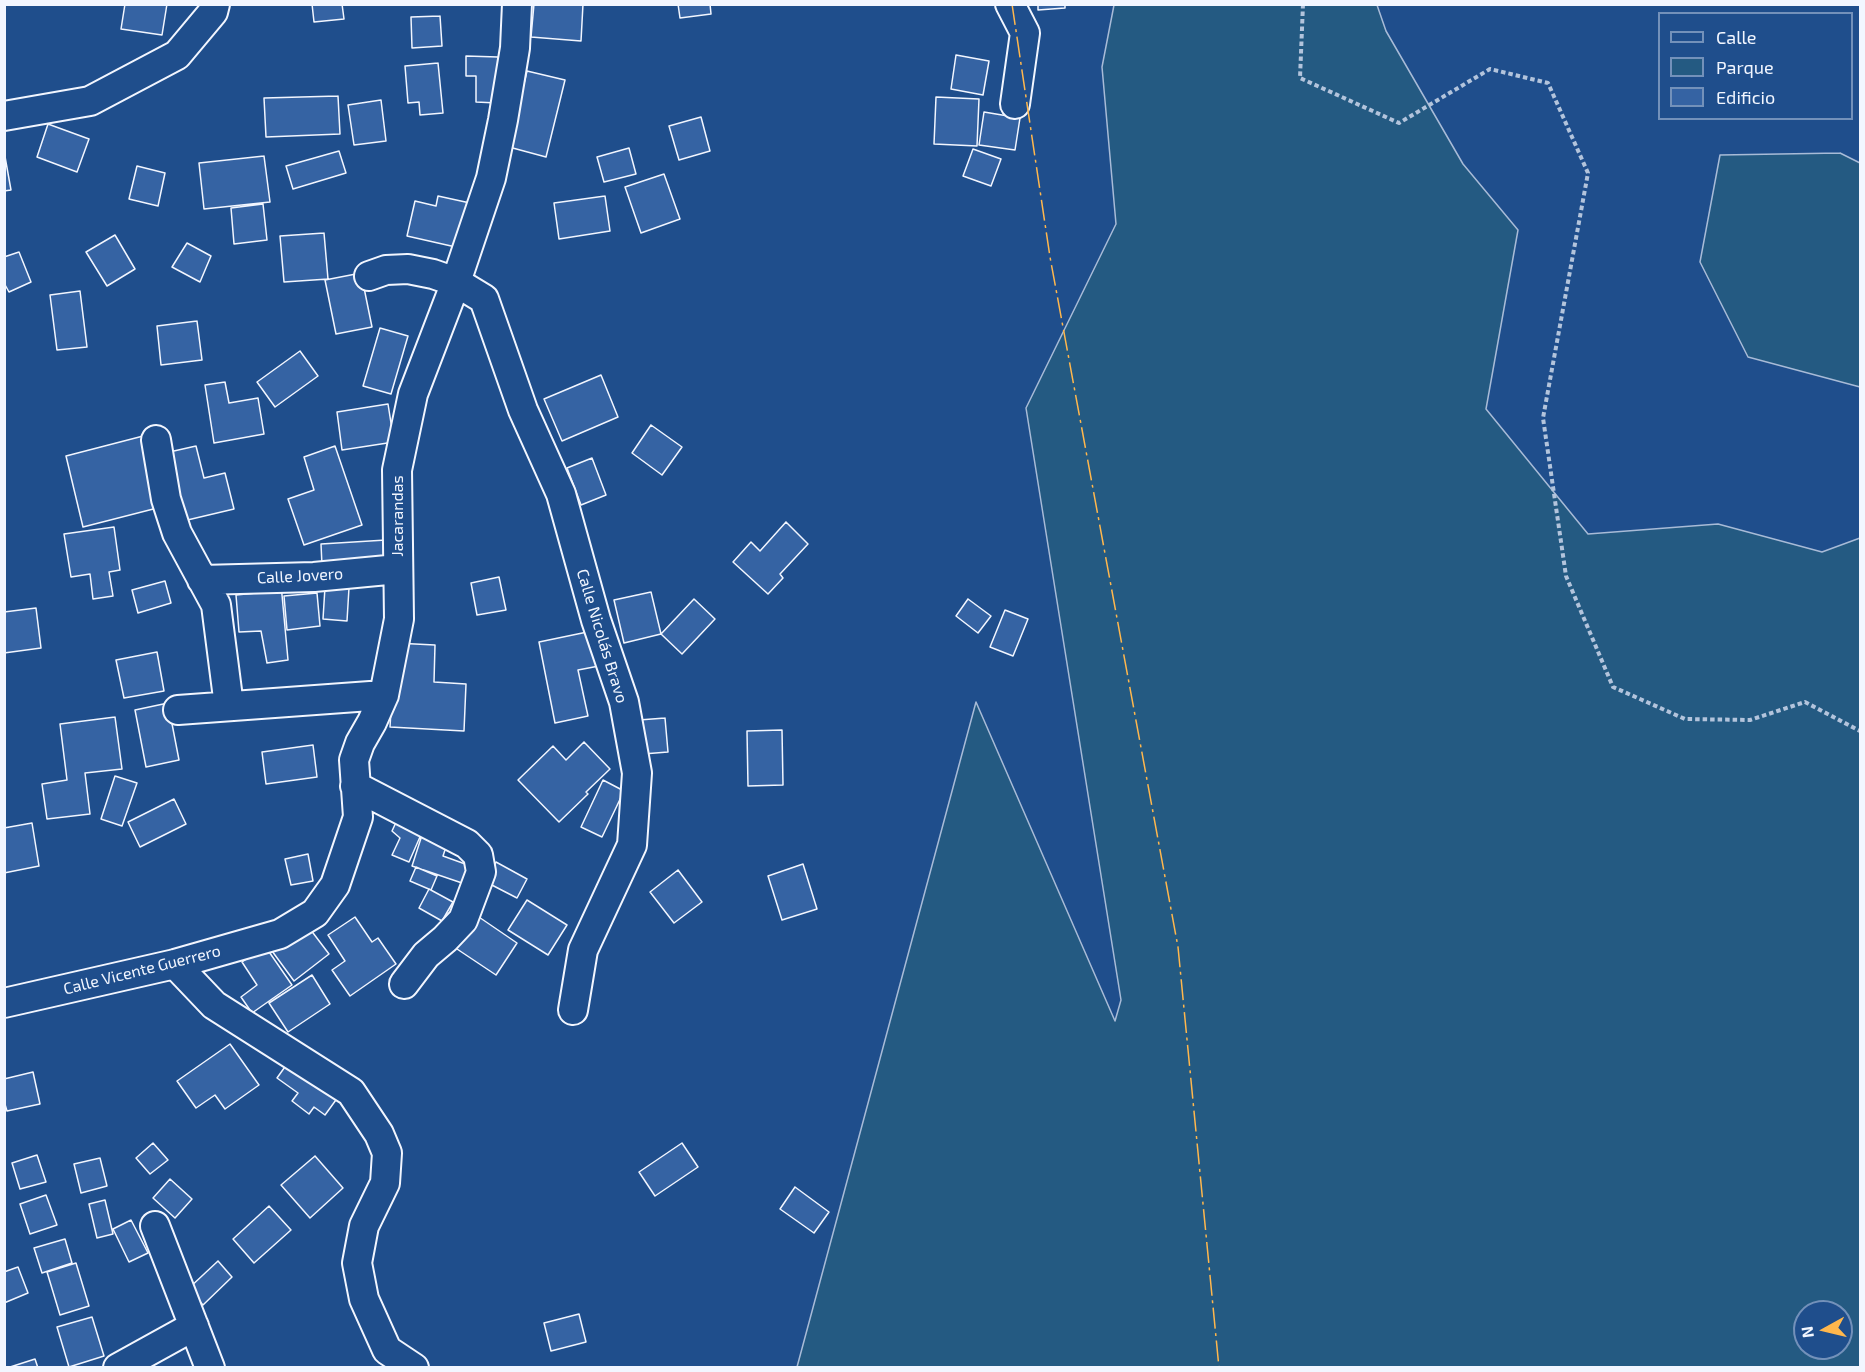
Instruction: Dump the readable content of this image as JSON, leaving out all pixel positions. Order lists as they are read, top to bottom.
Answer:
{
  "streets": {
    "street": [
      "Jacarandas",
      "Calle Jovero",
      "Calle Nicolás Bravo",
      "Calle Vicente Guerrero"
    ]
  },
  "crossings": [
    ["Jacarandas", "Calle Jovero"],
    ["Jacarandas", "Calle Nicolás Bravo"],
    ["Jacarandas", "Calle Vicente Guerrero"]
  ],
  "legend": ["Calle", "Parque", "Edificio"],
  "north": "left"
}
